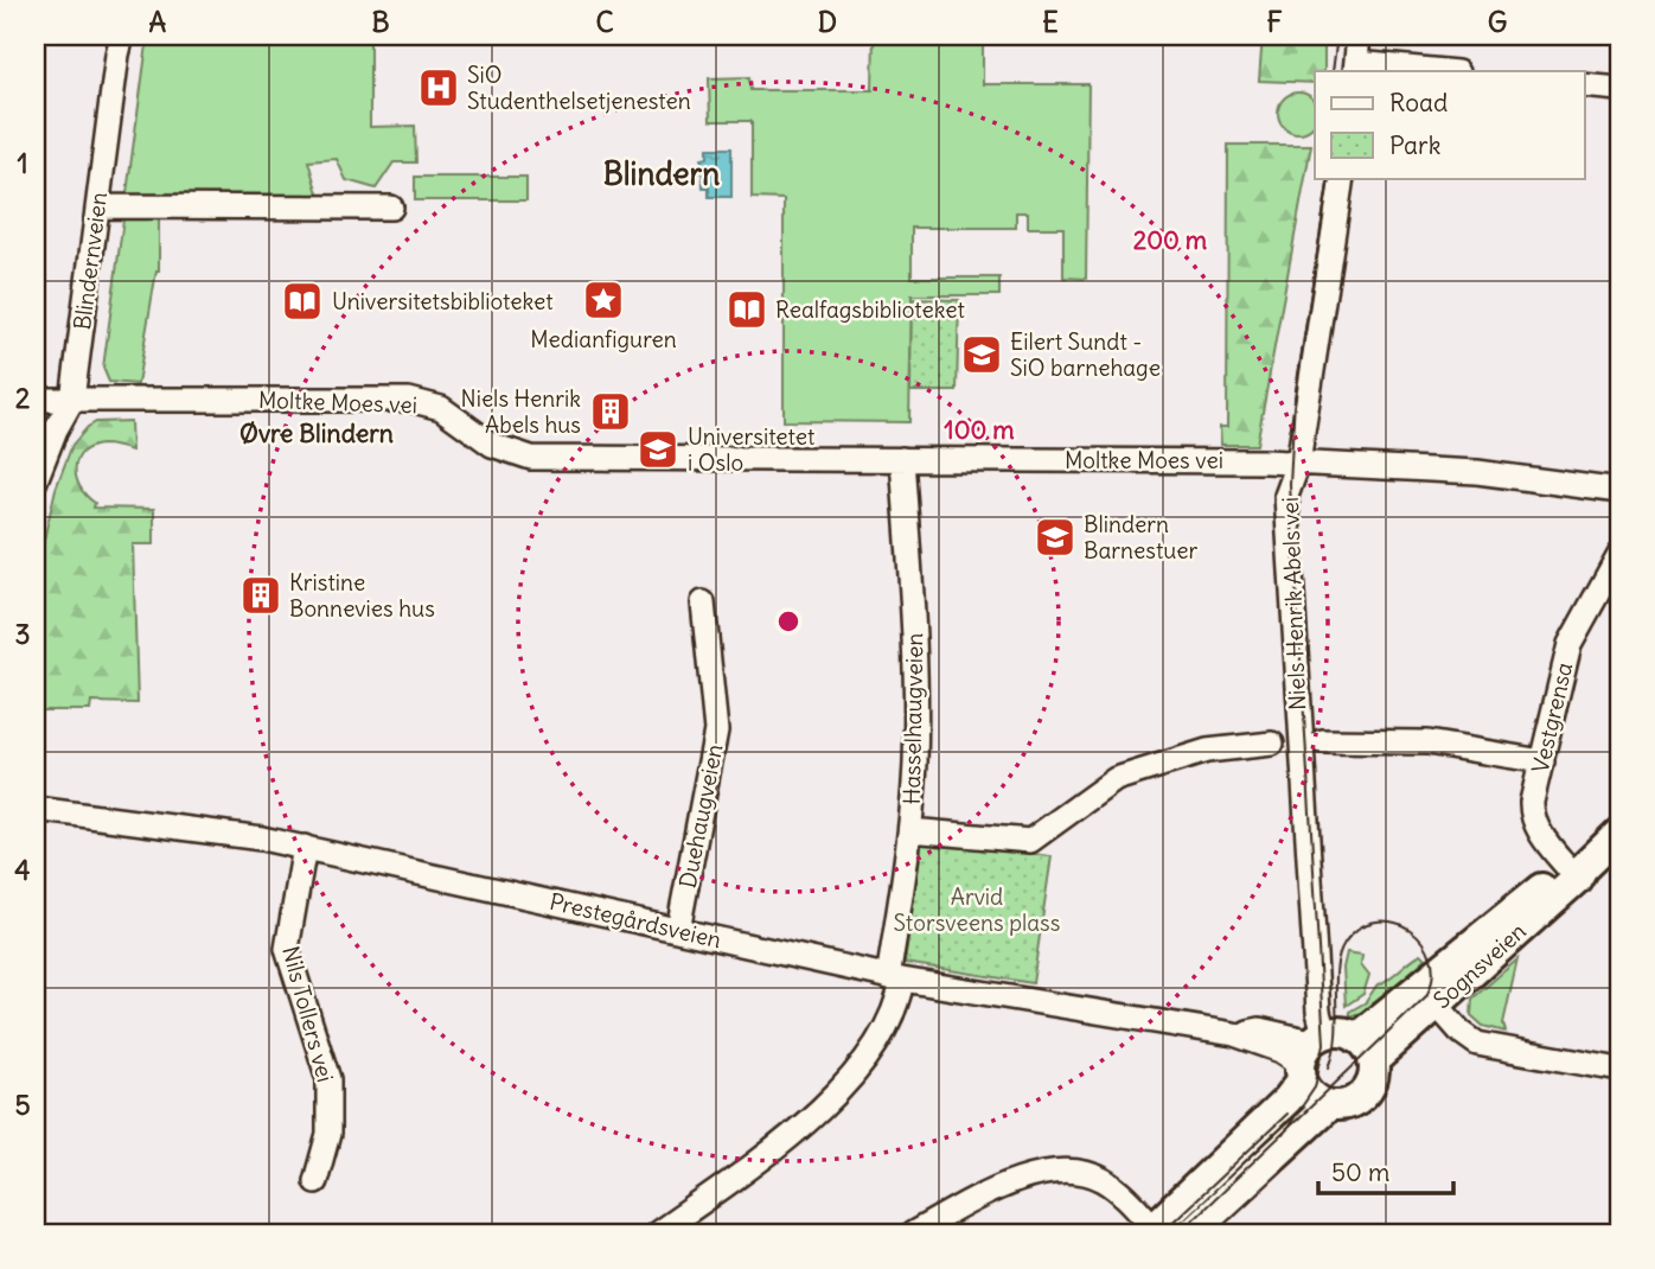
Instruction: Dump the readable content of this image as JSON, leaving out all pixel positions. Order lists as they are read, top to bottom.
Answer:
{
  "streets": {
    "main road": ["Sognsveien"],
    "street": [
      "Blindernveien",
      "Moltke Moes vei",
      "Niels Henrik Abels vei",
      "Vestgrensa",
      "Hasselhaugveien",
      "Duehaugveien",
      "Prestegårdsveien",
      "Nils Tollers vei"
    ]
  },
  "crossings": [
    ["Blindernveien", "Moltke Moes vei"],
    ["Moltke Moes vei", "Niels Henrik Abels vei"],
    ["Moltke Moes vei", "Hasselhaugveien"],
    ["Niels Henrik Abels vei", "Prestegårdsveien"],
    ["Niels Henrik Abels vei", "Sognsveien"],
    ["Vestgrensa", "Sognsveien"],
    ["Hasselhaugveien", "Prestegårdsveien"],
    ["Duehaugveien", "Prestegårdsveien"],
    ["Prestegårdsveien", "Sognsveien"],
    ["Prestegårdsveien", "Nils Tollers vei"]
  ],
  "districts": ["Blindern", "Øvre Blindern"],
  "parks": ["Arvid Storsveens plass"],
  "places": {
    "hospital": ["SiO Studenthelsetjenesten"],
    "place": ["Medianfiguren"],
    "library": ["Universitetsbiblioteket", "Realfagsbiblioteket"],
    "school or university": ["Eilert Sundt - SiO barnehage", "Universitetet i Oslo", "Blindern Barnestuer"],
    "building": ["Niels Henrik Abels hus", "Kristine Bonnevies hus"]
  },
  "legend": ["Road", "Park"],
  "scale_bar": "50 m",
  "grid": {
    "columns": [
      "A",
      "B",
      "C",
      "D",
      "E",
      "F",
      "G"
    ],
    "rows": [
      "1",
      "2",
      "3",
      "4",
      "5"
    ]
  },
  "rings": ["200 m", "100 m"]
}
